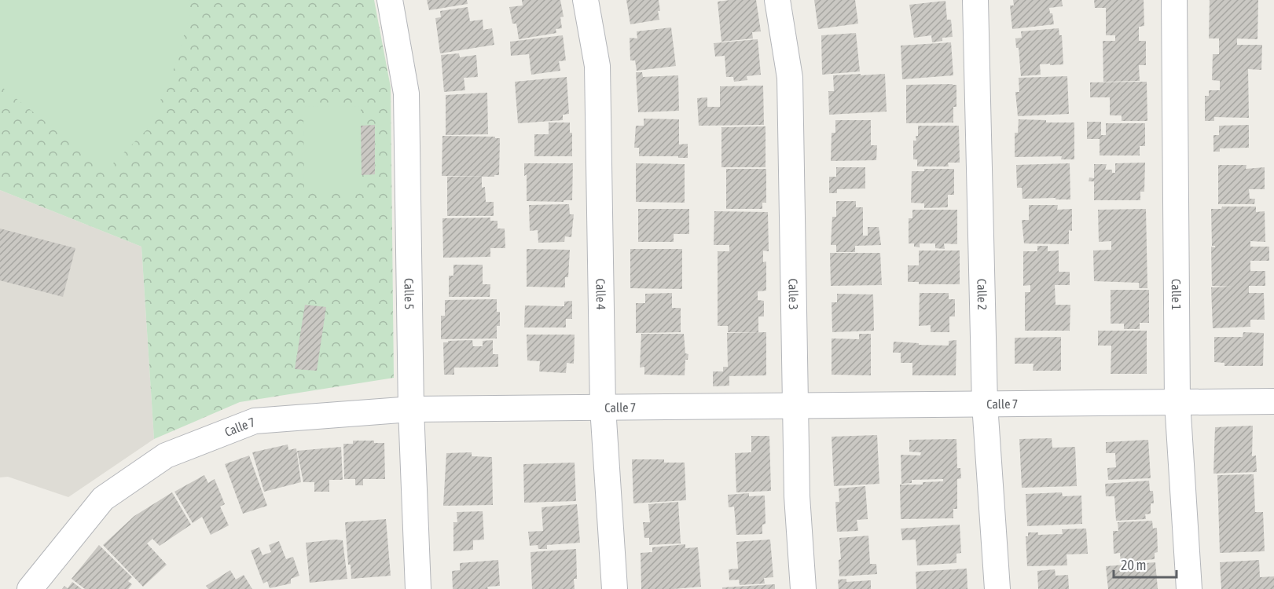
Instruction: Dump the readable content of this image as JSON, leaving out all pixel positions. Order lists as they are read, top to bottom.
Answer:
{
  "streets": {
    "street": [
      "Calle 5",
      "Calle 3",
      "Calle 4",
      "Calle 2",
      "Calle 1",
      "Calle 7"
    ]
  },
  "crossings": [
    ["Calle 5", "Calle 7"],
    ["Calle 3", "Calle 7"],
    ["Calle 4", "Calle 7"],
    ["Calle 2", "Calle 7"],
    ["Calle 1", "Calle 7"]
  ],
  "scale_bar": "20 m"
}
